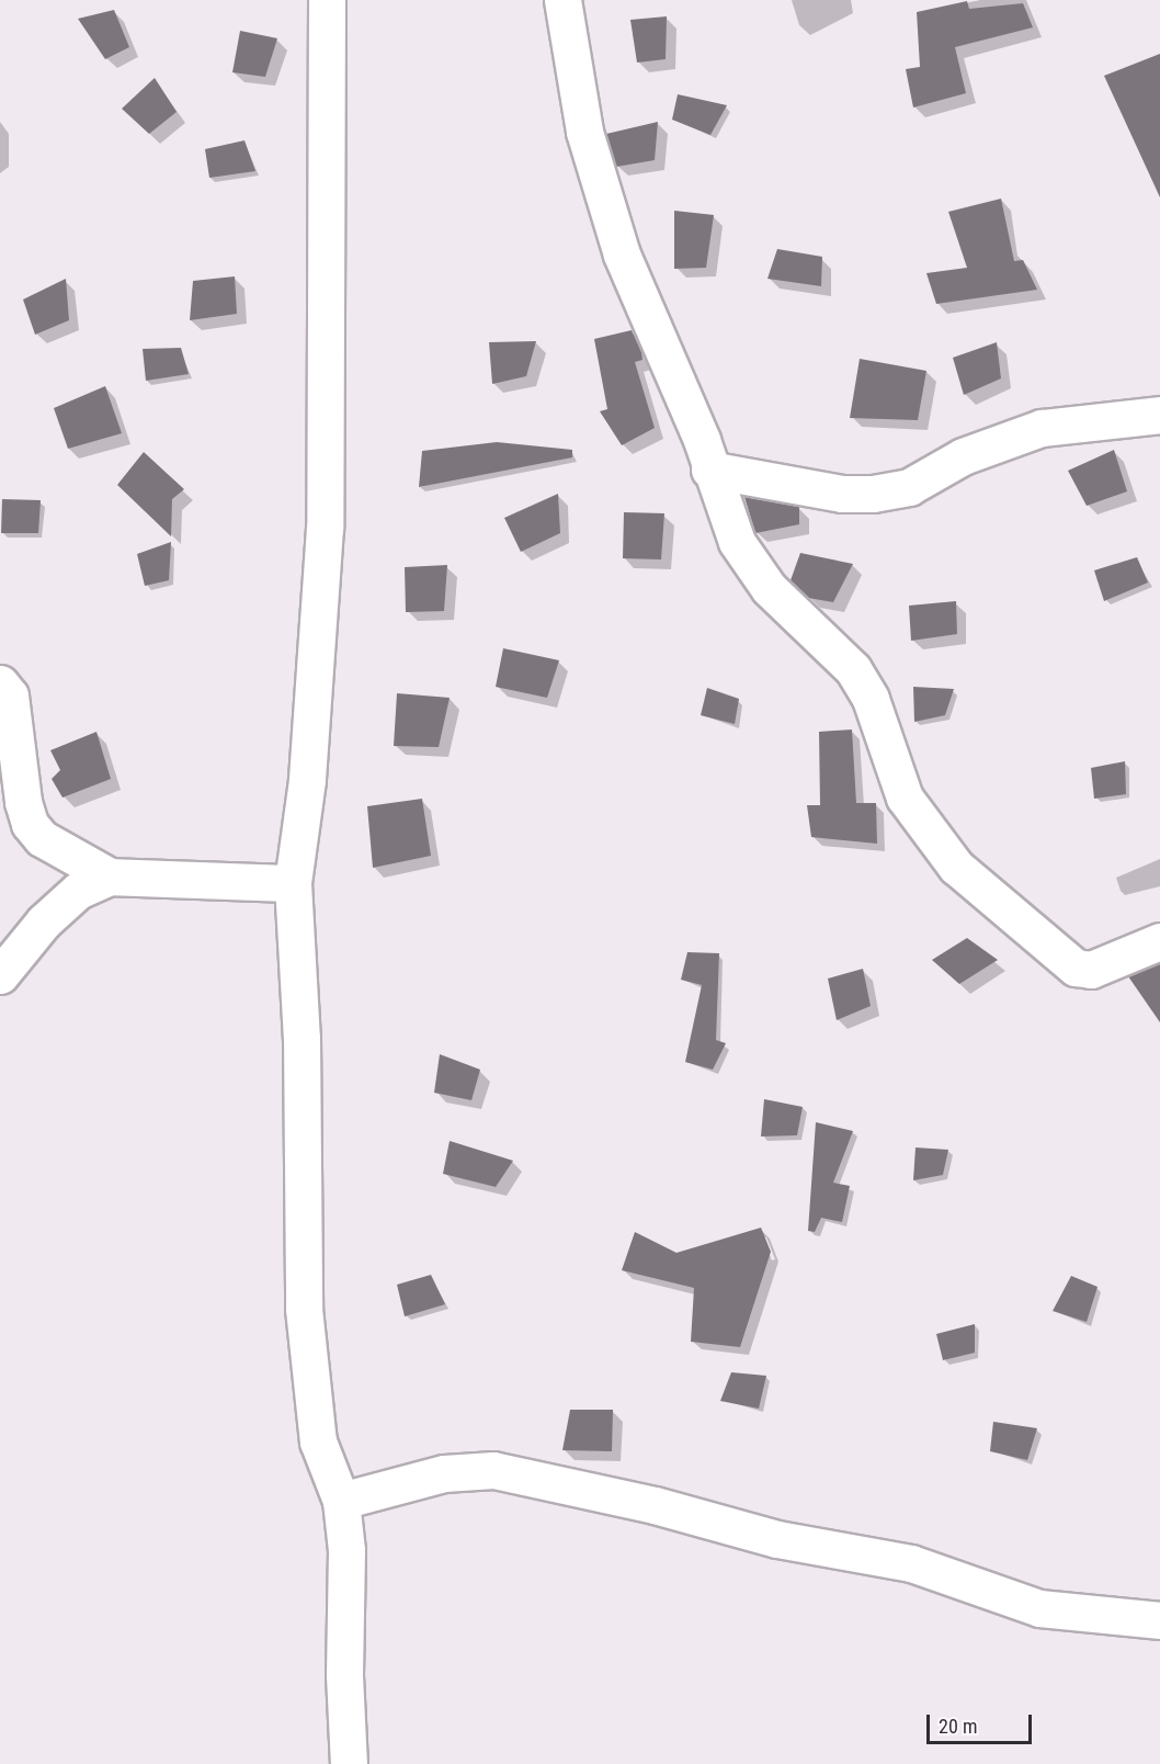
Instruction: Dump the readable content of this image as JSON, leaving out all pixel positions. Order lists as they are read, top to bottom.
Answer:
{
  "scale_bar": "20 m"
}
